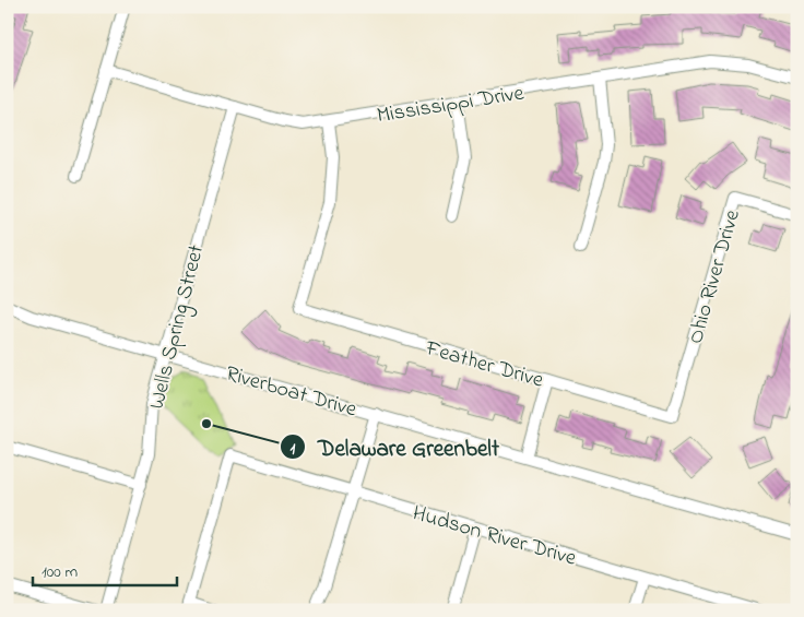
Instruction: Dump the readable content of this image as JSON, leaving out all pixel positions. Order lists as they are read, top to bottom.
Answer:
{
  "streets": {
    "street": [
      "Mississippi Drive",
      "Ohio River Drive",
      "Wells Spring Street",
      "Feather Drive",
      "Riverboat Drive",
      "Hudson River Drive"
    ]
  },
  "crossings": [
    ["Mississippi Drive", "Wells Spring Street"],
    ["Mississippi Drive", "Feather Drive"],
    ["Ohio River Drive", "Feather Drive"],
    ["Wells Spring Street", "Riverboat Drive"]
  ],
  "places": ["Delaware Greenbelt"],
  "scale_bar": "100 m"
}
